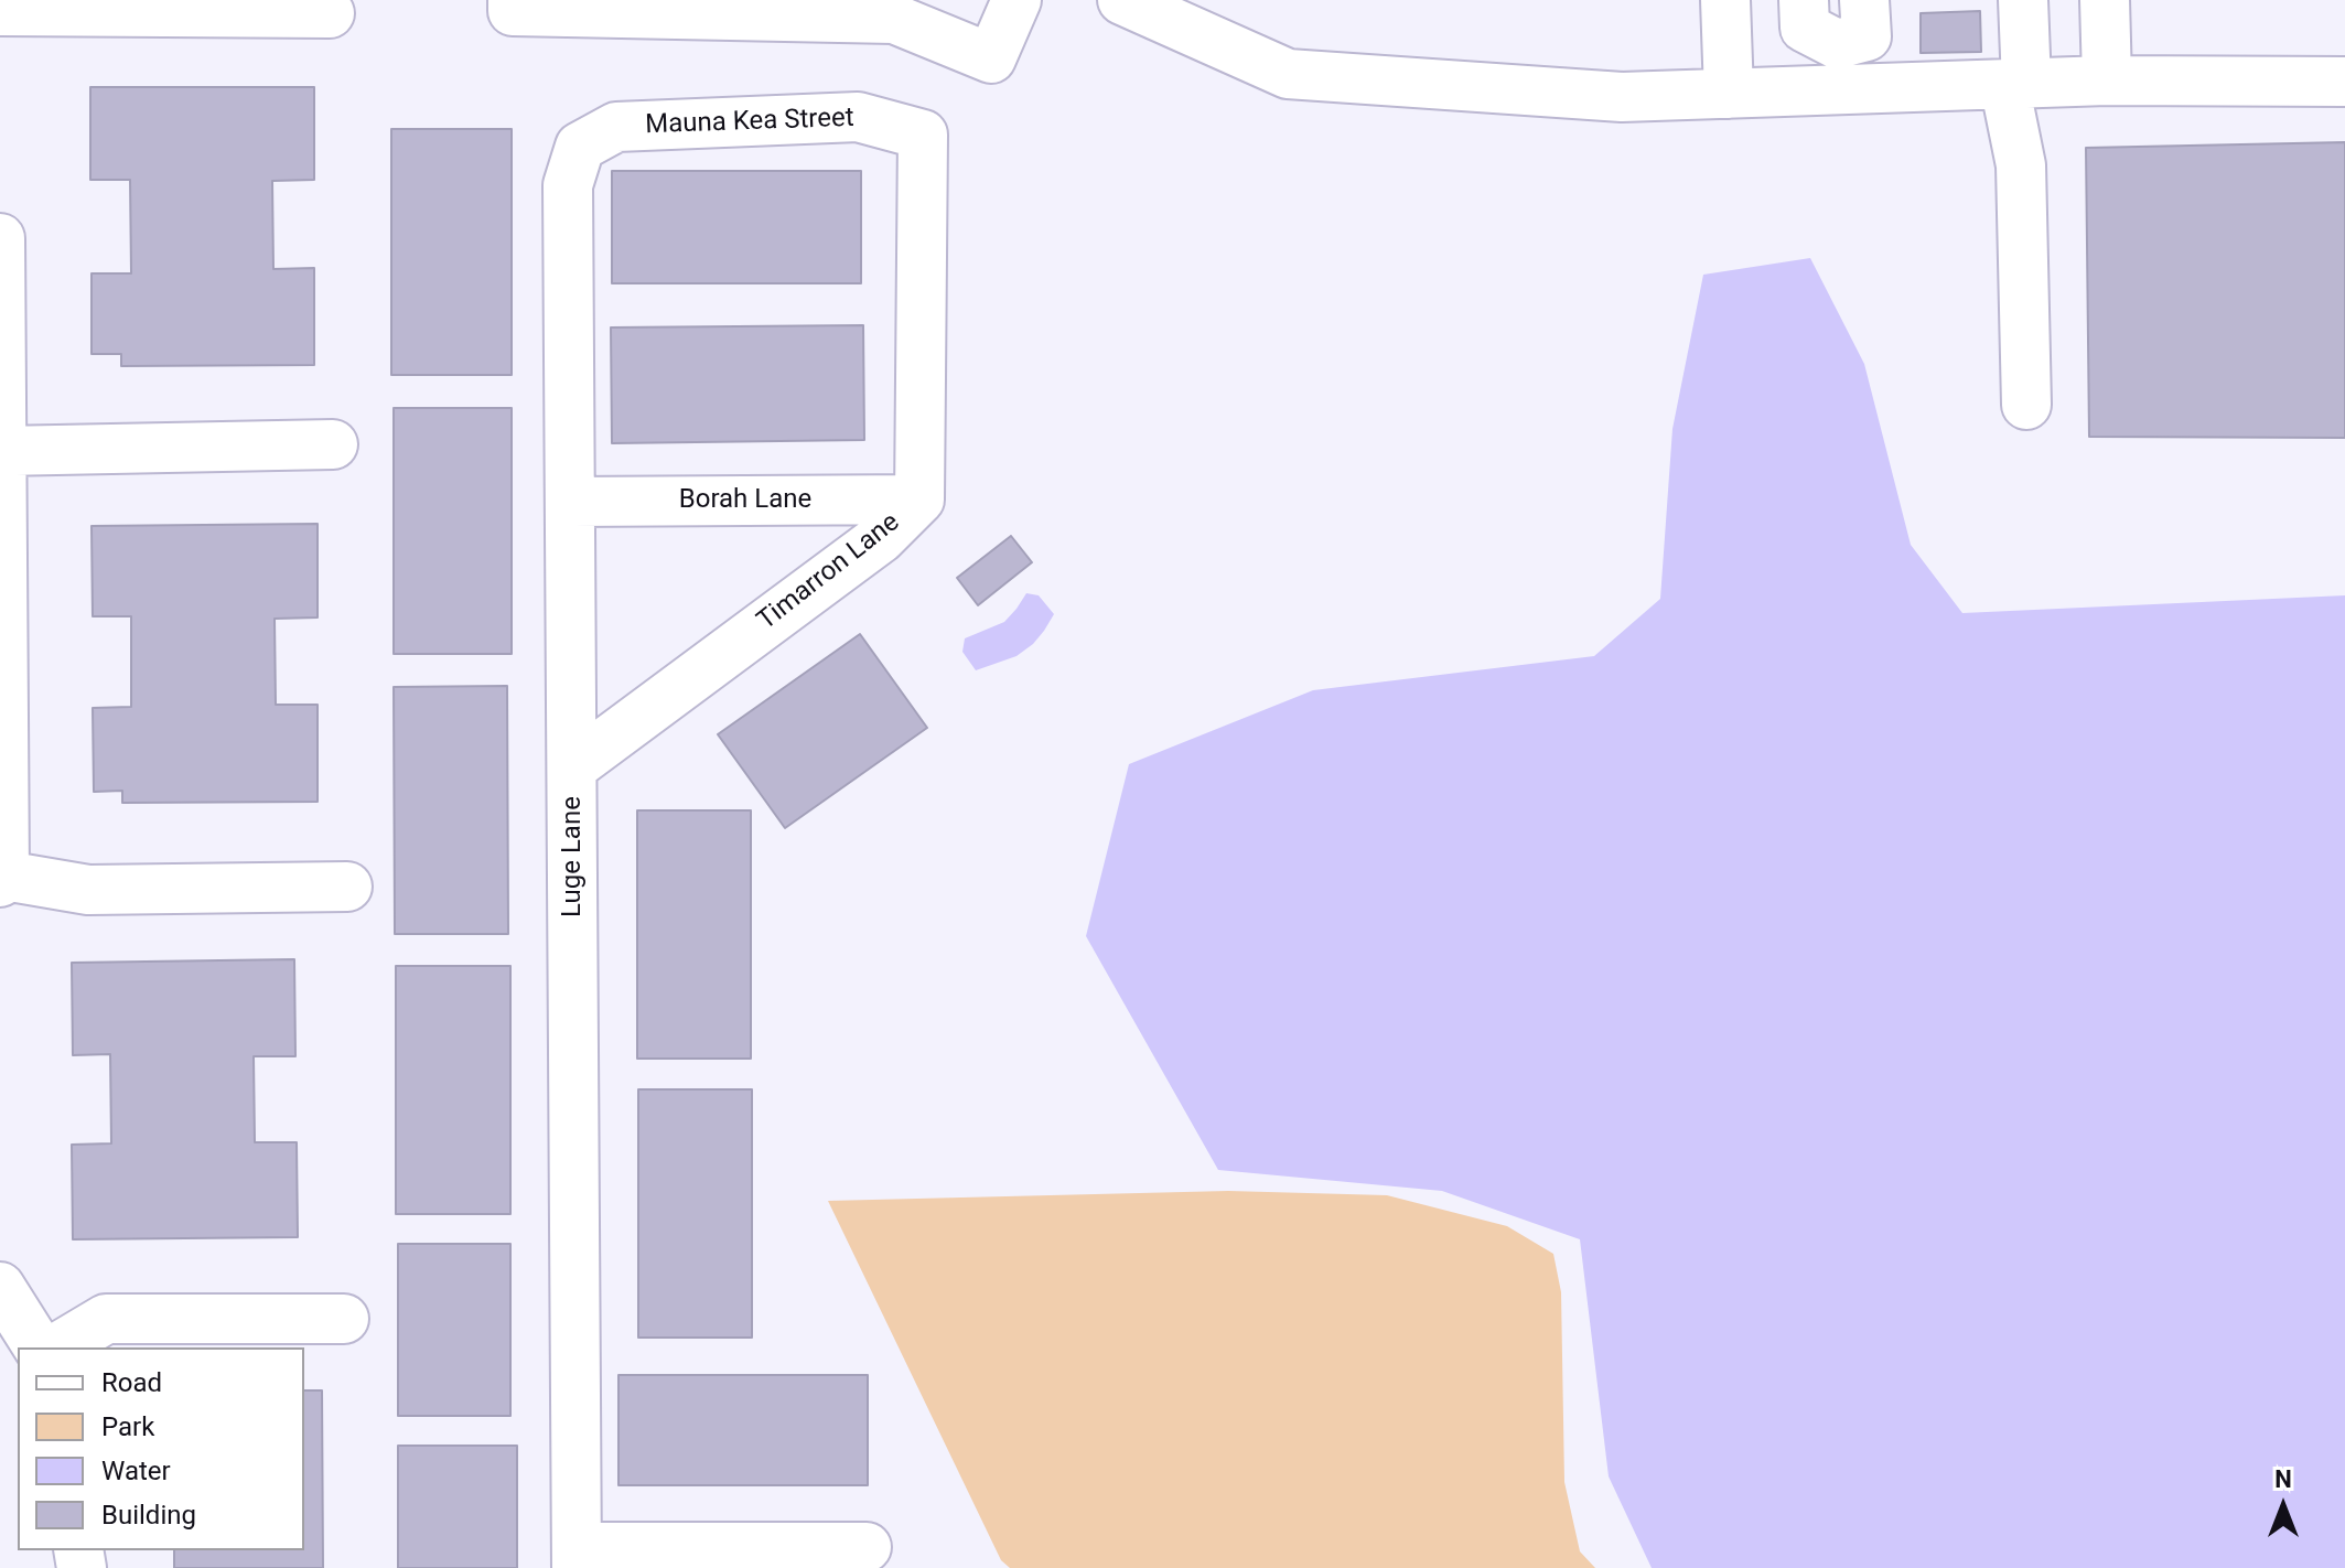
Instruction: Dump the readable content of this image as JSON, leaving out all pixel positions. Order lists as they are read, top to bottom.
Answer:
{
  "streets": {
    "street": [
      "Mauna Kea Street",
      "Borah Lane",
      "Timarron Lane",
      "Luge Lane"
    ]
  },
  "crossings": [
    ["Mauna Kea Street", "Timarron Lane"],
    ["Mauna Kea Street", "Luge Lane"],
    ["Borah Lane", "Timarron Lane"],
    ["Borah Lane", "Luge Lane"],
    ["Timarron Lane", "Luge Lane"]
  ],
  "legend": [
    "Road",
    "Park",
    "Water",
    "Building"
  ],
  "north": "top"
}
